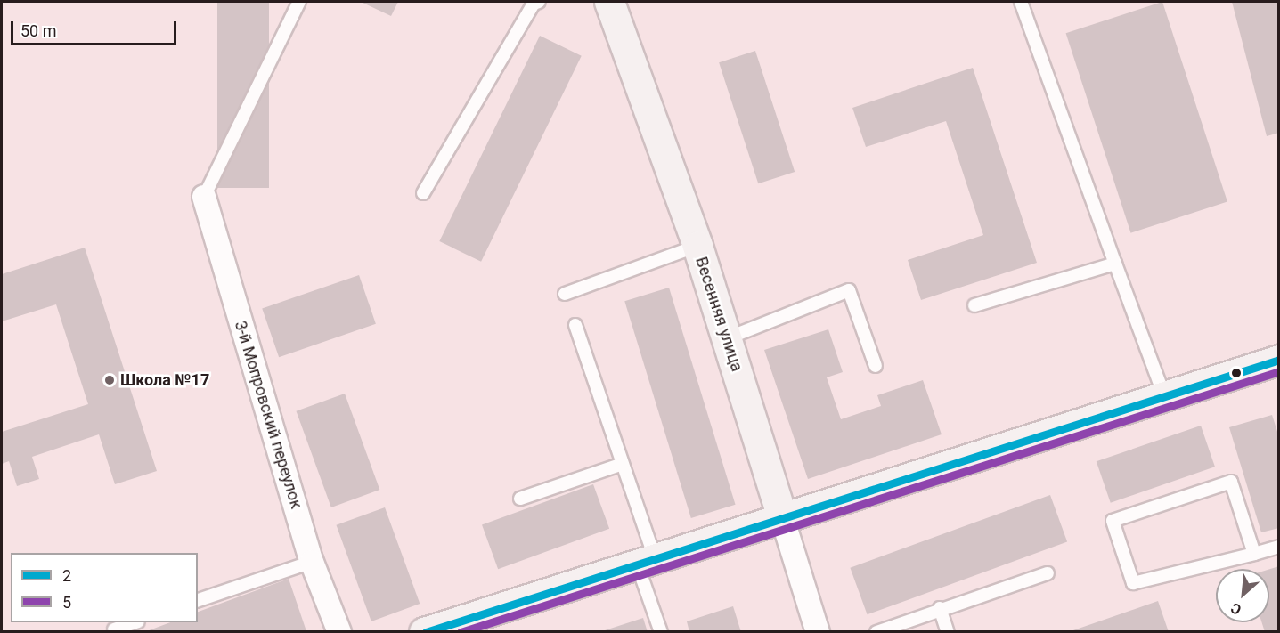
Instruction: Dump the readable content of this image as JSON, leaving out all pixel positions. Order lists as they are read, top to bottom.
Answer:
{
  "streets": {
    "street": ["Весенняя улица", "3-й Мопровский переулок"]
  },
  "places": ["Школа №17"],
  "lines": ["transit line 2", "transit line 5"],
  "legend": ["2", "5"],
  "scale_bar": "50 m",
  "north": "bottom left"
}
